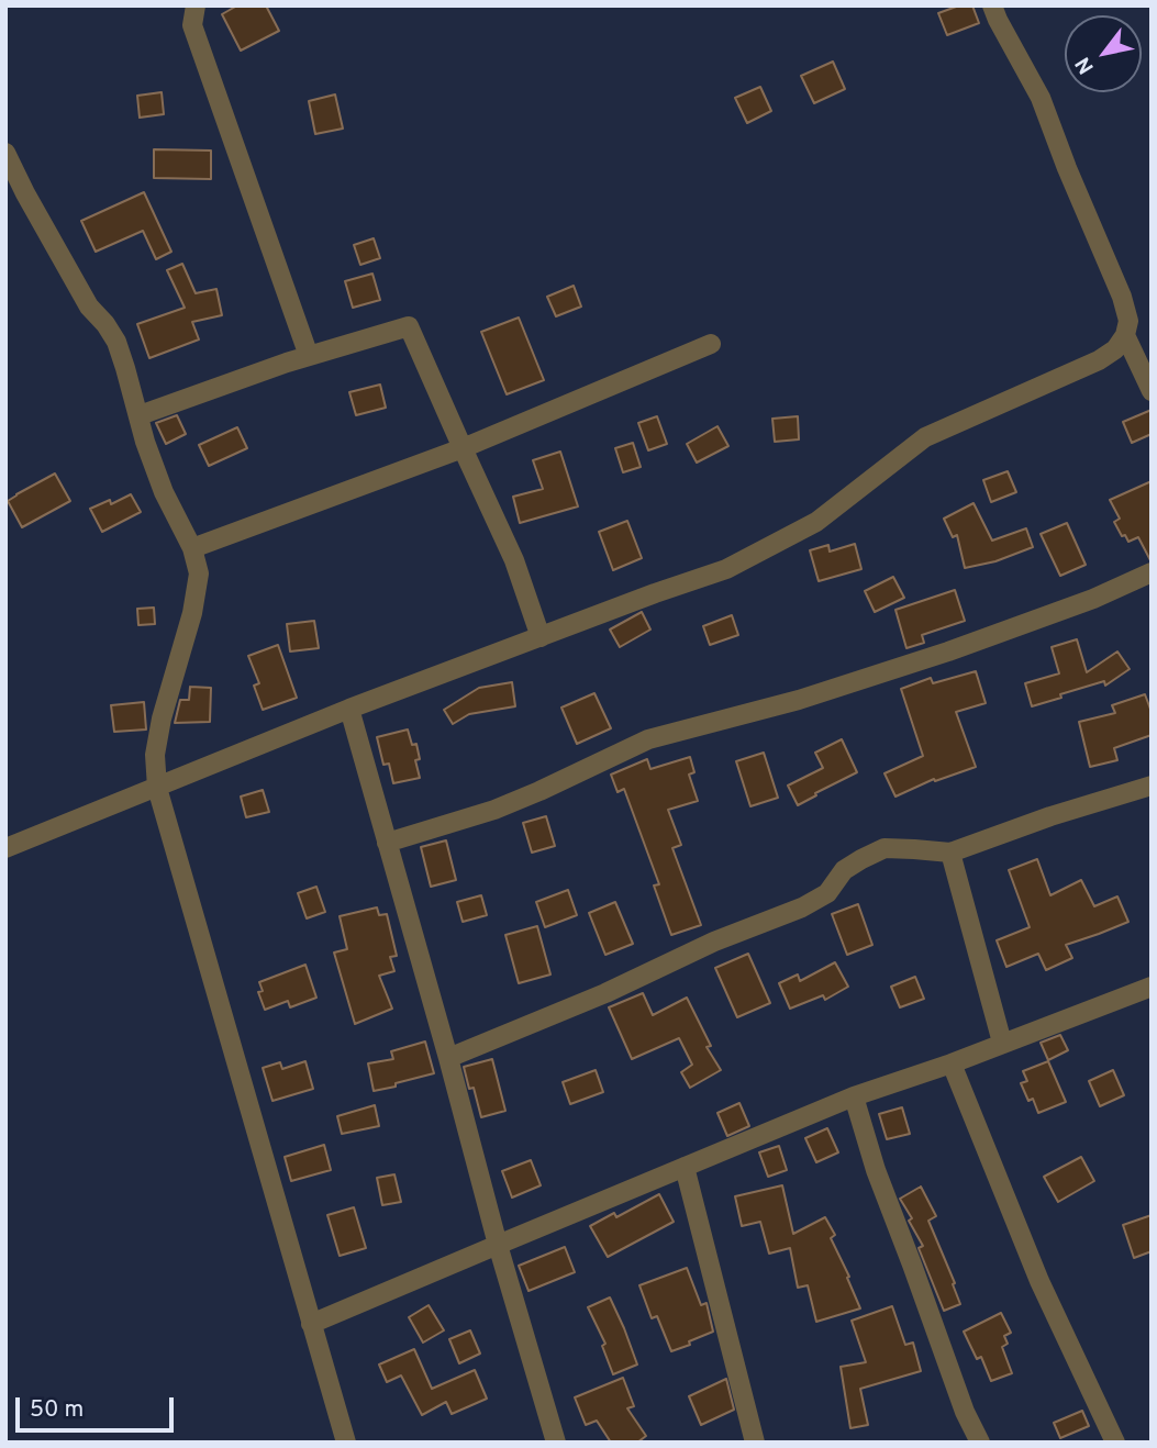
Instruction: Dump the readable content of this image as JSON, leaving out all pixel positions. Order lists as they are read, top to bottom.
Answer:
{
  "scale_bar": "50 m",
  "north": "bottom left"
}
